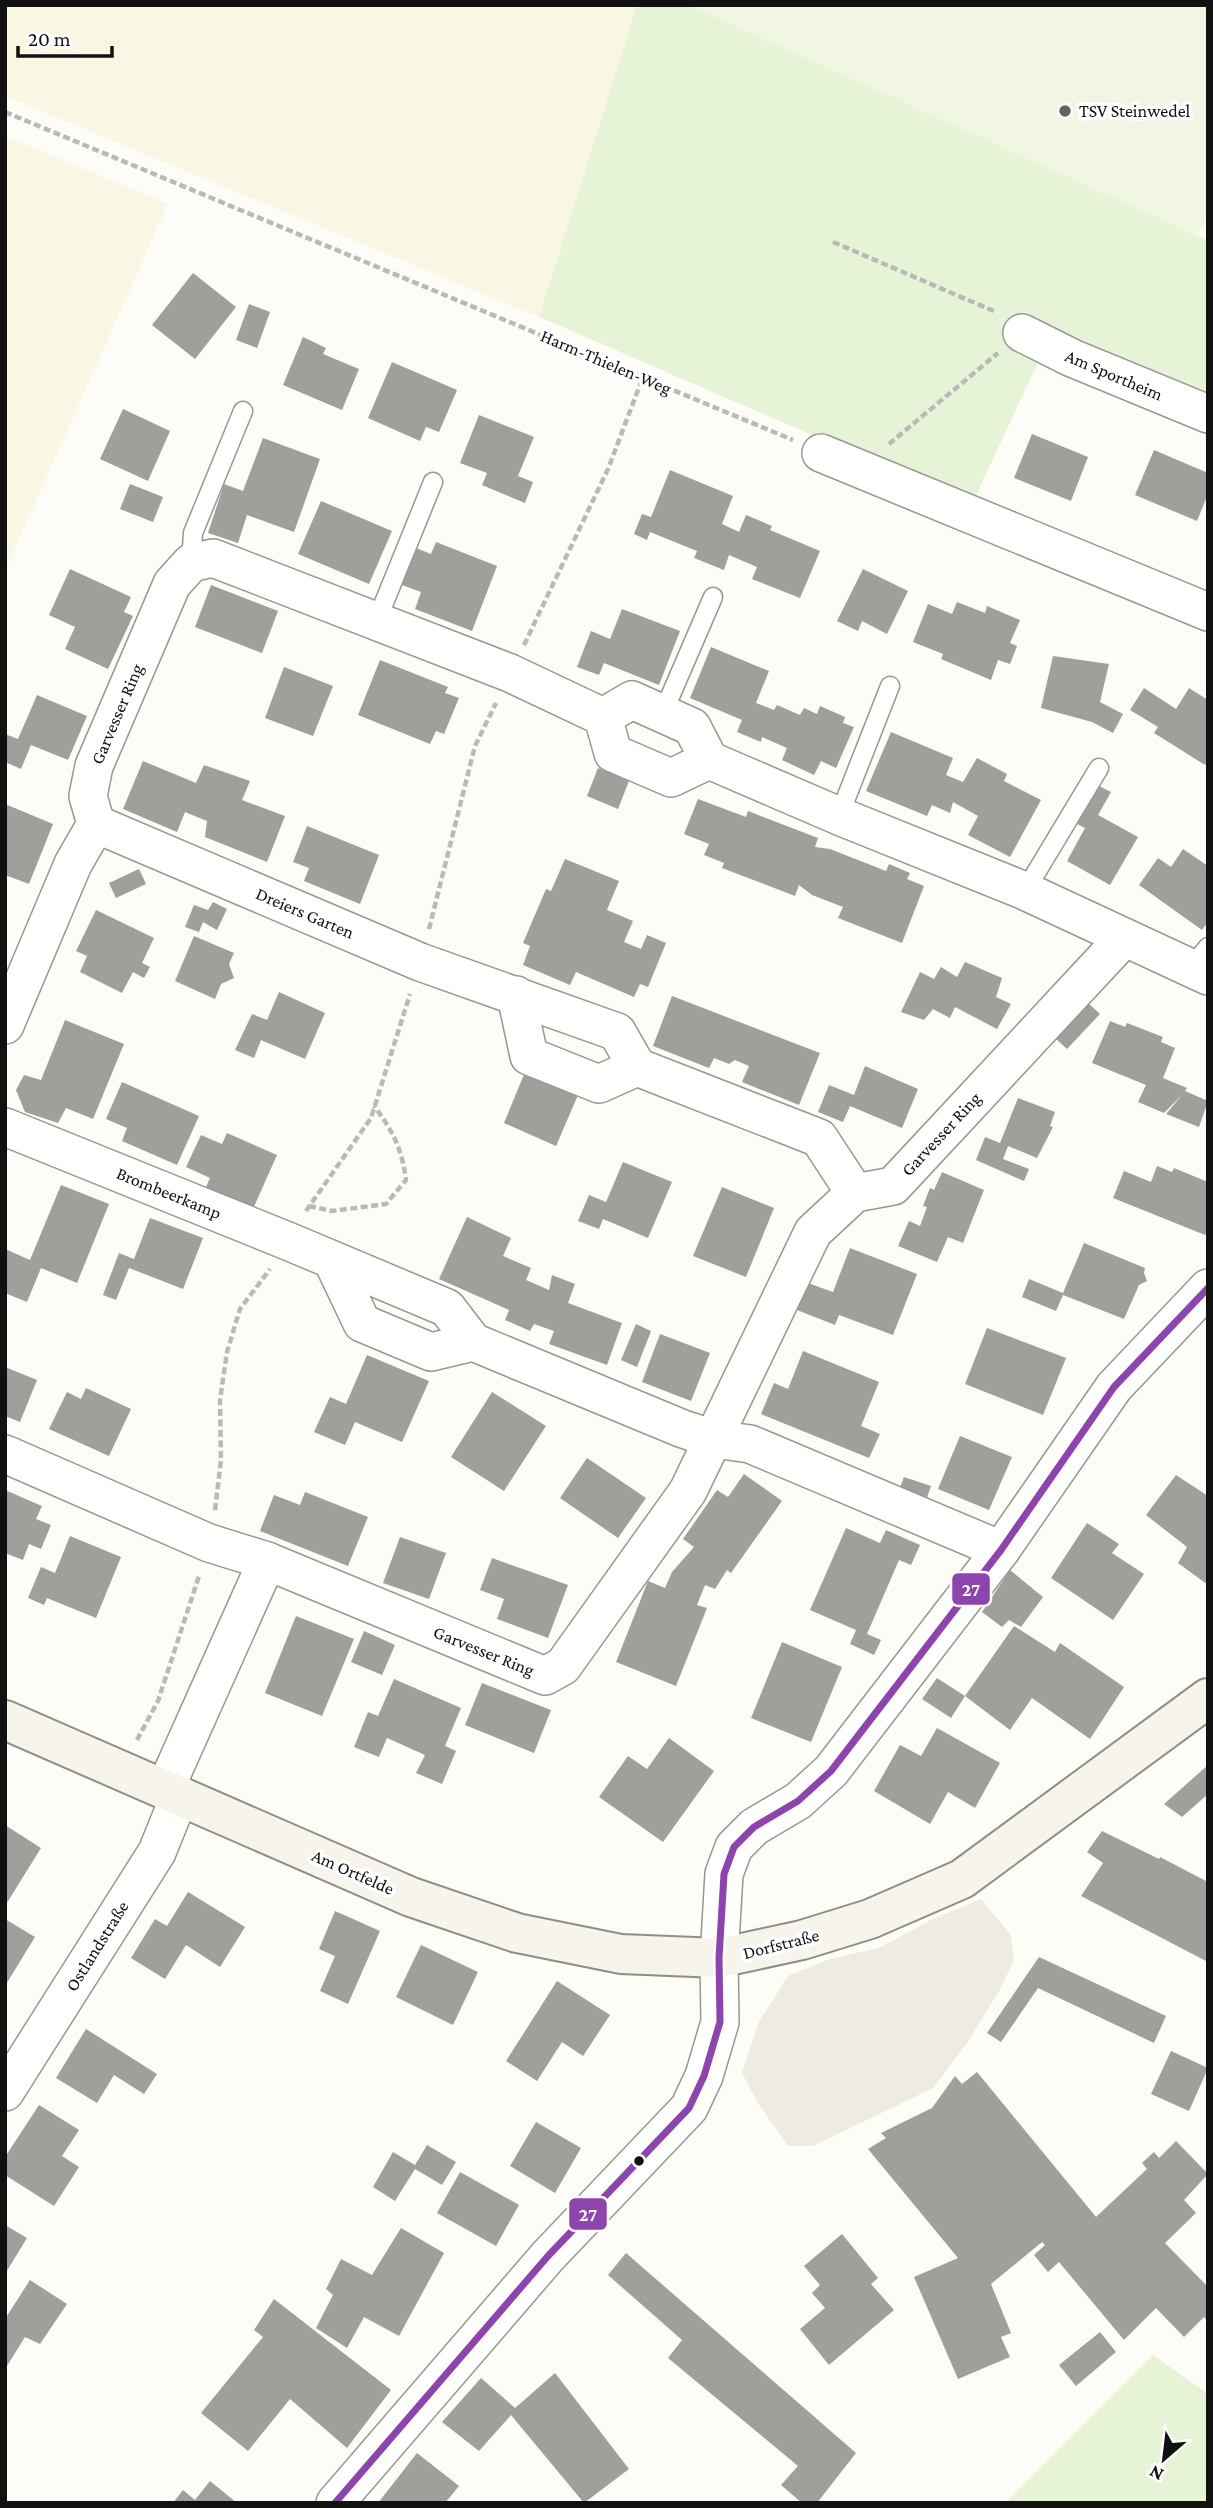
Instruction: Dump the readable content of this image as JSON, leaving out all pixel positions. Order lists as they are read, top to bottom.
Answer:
{
  "streets": {
    "street": [
      "Am Sportheim",
      "Garvesser Ring",
      "Dreiers Garten",
      "Brombeerkamp",
      "Am Ortfelde",
      "Dorfstraße",
      "Ostlandstraße"
    ],
    "path": ["Harm-Thielen-Weg"]
  },
  "crossings": [
    ["Garvesser Ring", "Dreiers Garten"],
    ["Garvesser Ring", "Brombeerkamp"],
    ["Am Ortfelde", "Dorfstraße"],
    ["Am Ortfelde", "Ostlandstraße"]
  ],
  "places": ["TSV Steinwedel"],
  "lines": ["transit line 27"],
  "scale_bar": "20 m",
  "north": "bottom left"
}
